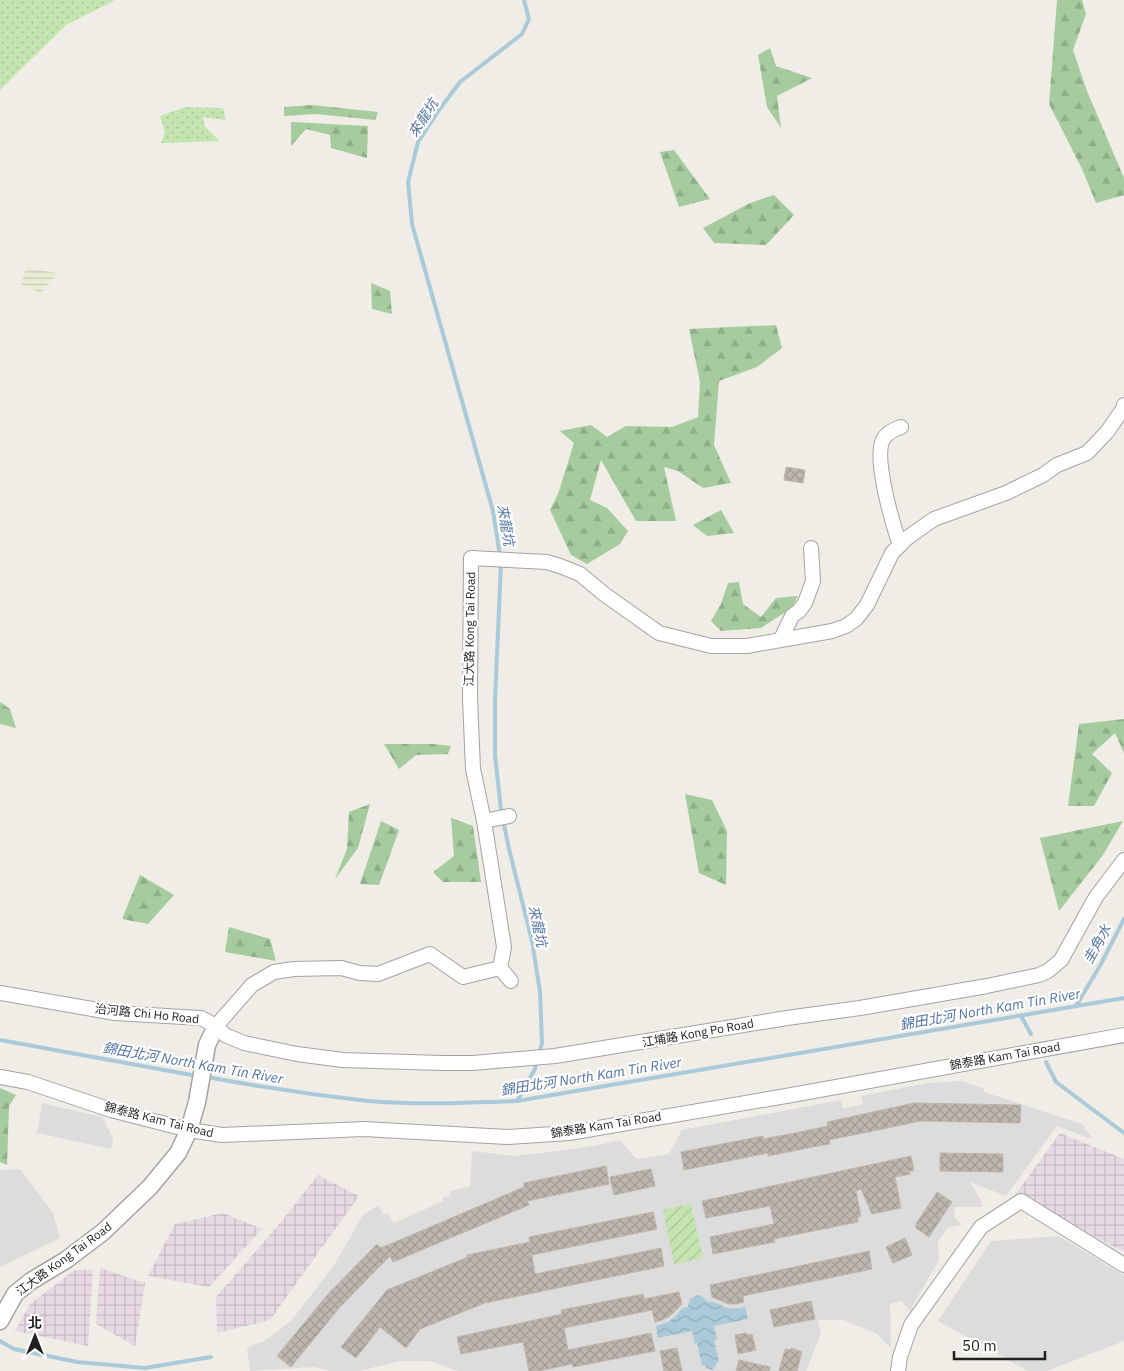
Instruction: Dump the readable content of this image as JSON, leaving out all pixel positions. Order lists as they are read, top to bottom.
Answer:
{
  "streets": {
    "street": [
      "江大路 Kong Tai Road",
      "治河路 Chi Ho Road",
      "江埔路 Kong Po Road",
      "錦泰路 Kam Tai Road"
    ]
  },
  "crossings": [
    ["江大路 Kong Tai Road", "治河路 Chi Ho Road"],
    ["江大路 Kong Tai Road", "錦泰路 Kam Tai Road"],
    ["治河路 Chi Ho Road", "江埔路 Kong Po Road"]
  ],
  "water": ["來龍坑", "圭角水", "錦田北河 North Kam Tin River"],
  "scale_bar": "50 m",
  "north": "top"
}
